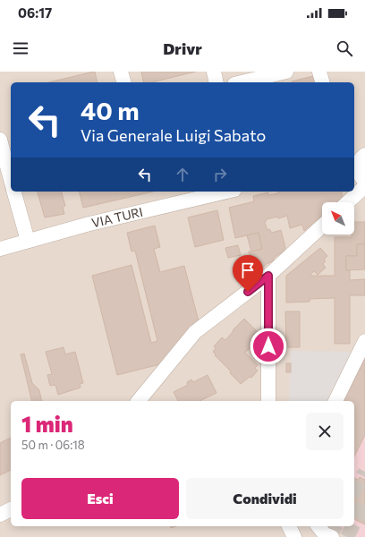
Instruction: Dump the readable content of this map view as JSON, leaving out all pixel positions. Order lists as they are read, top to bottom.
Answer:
{
  "streets": {
    "street": ["VIA TURI"]
  },
  "north": "top left",
  "page": {
    "status": "06:17",
    "header": "Drivr",
    "turn": ["40 m", "Via Generale Luigi Sabato"],
    "heading": ["1 min", "50 m · 06:18"],
    "buttons": ["Esci", "Condividi"]
  }
}
